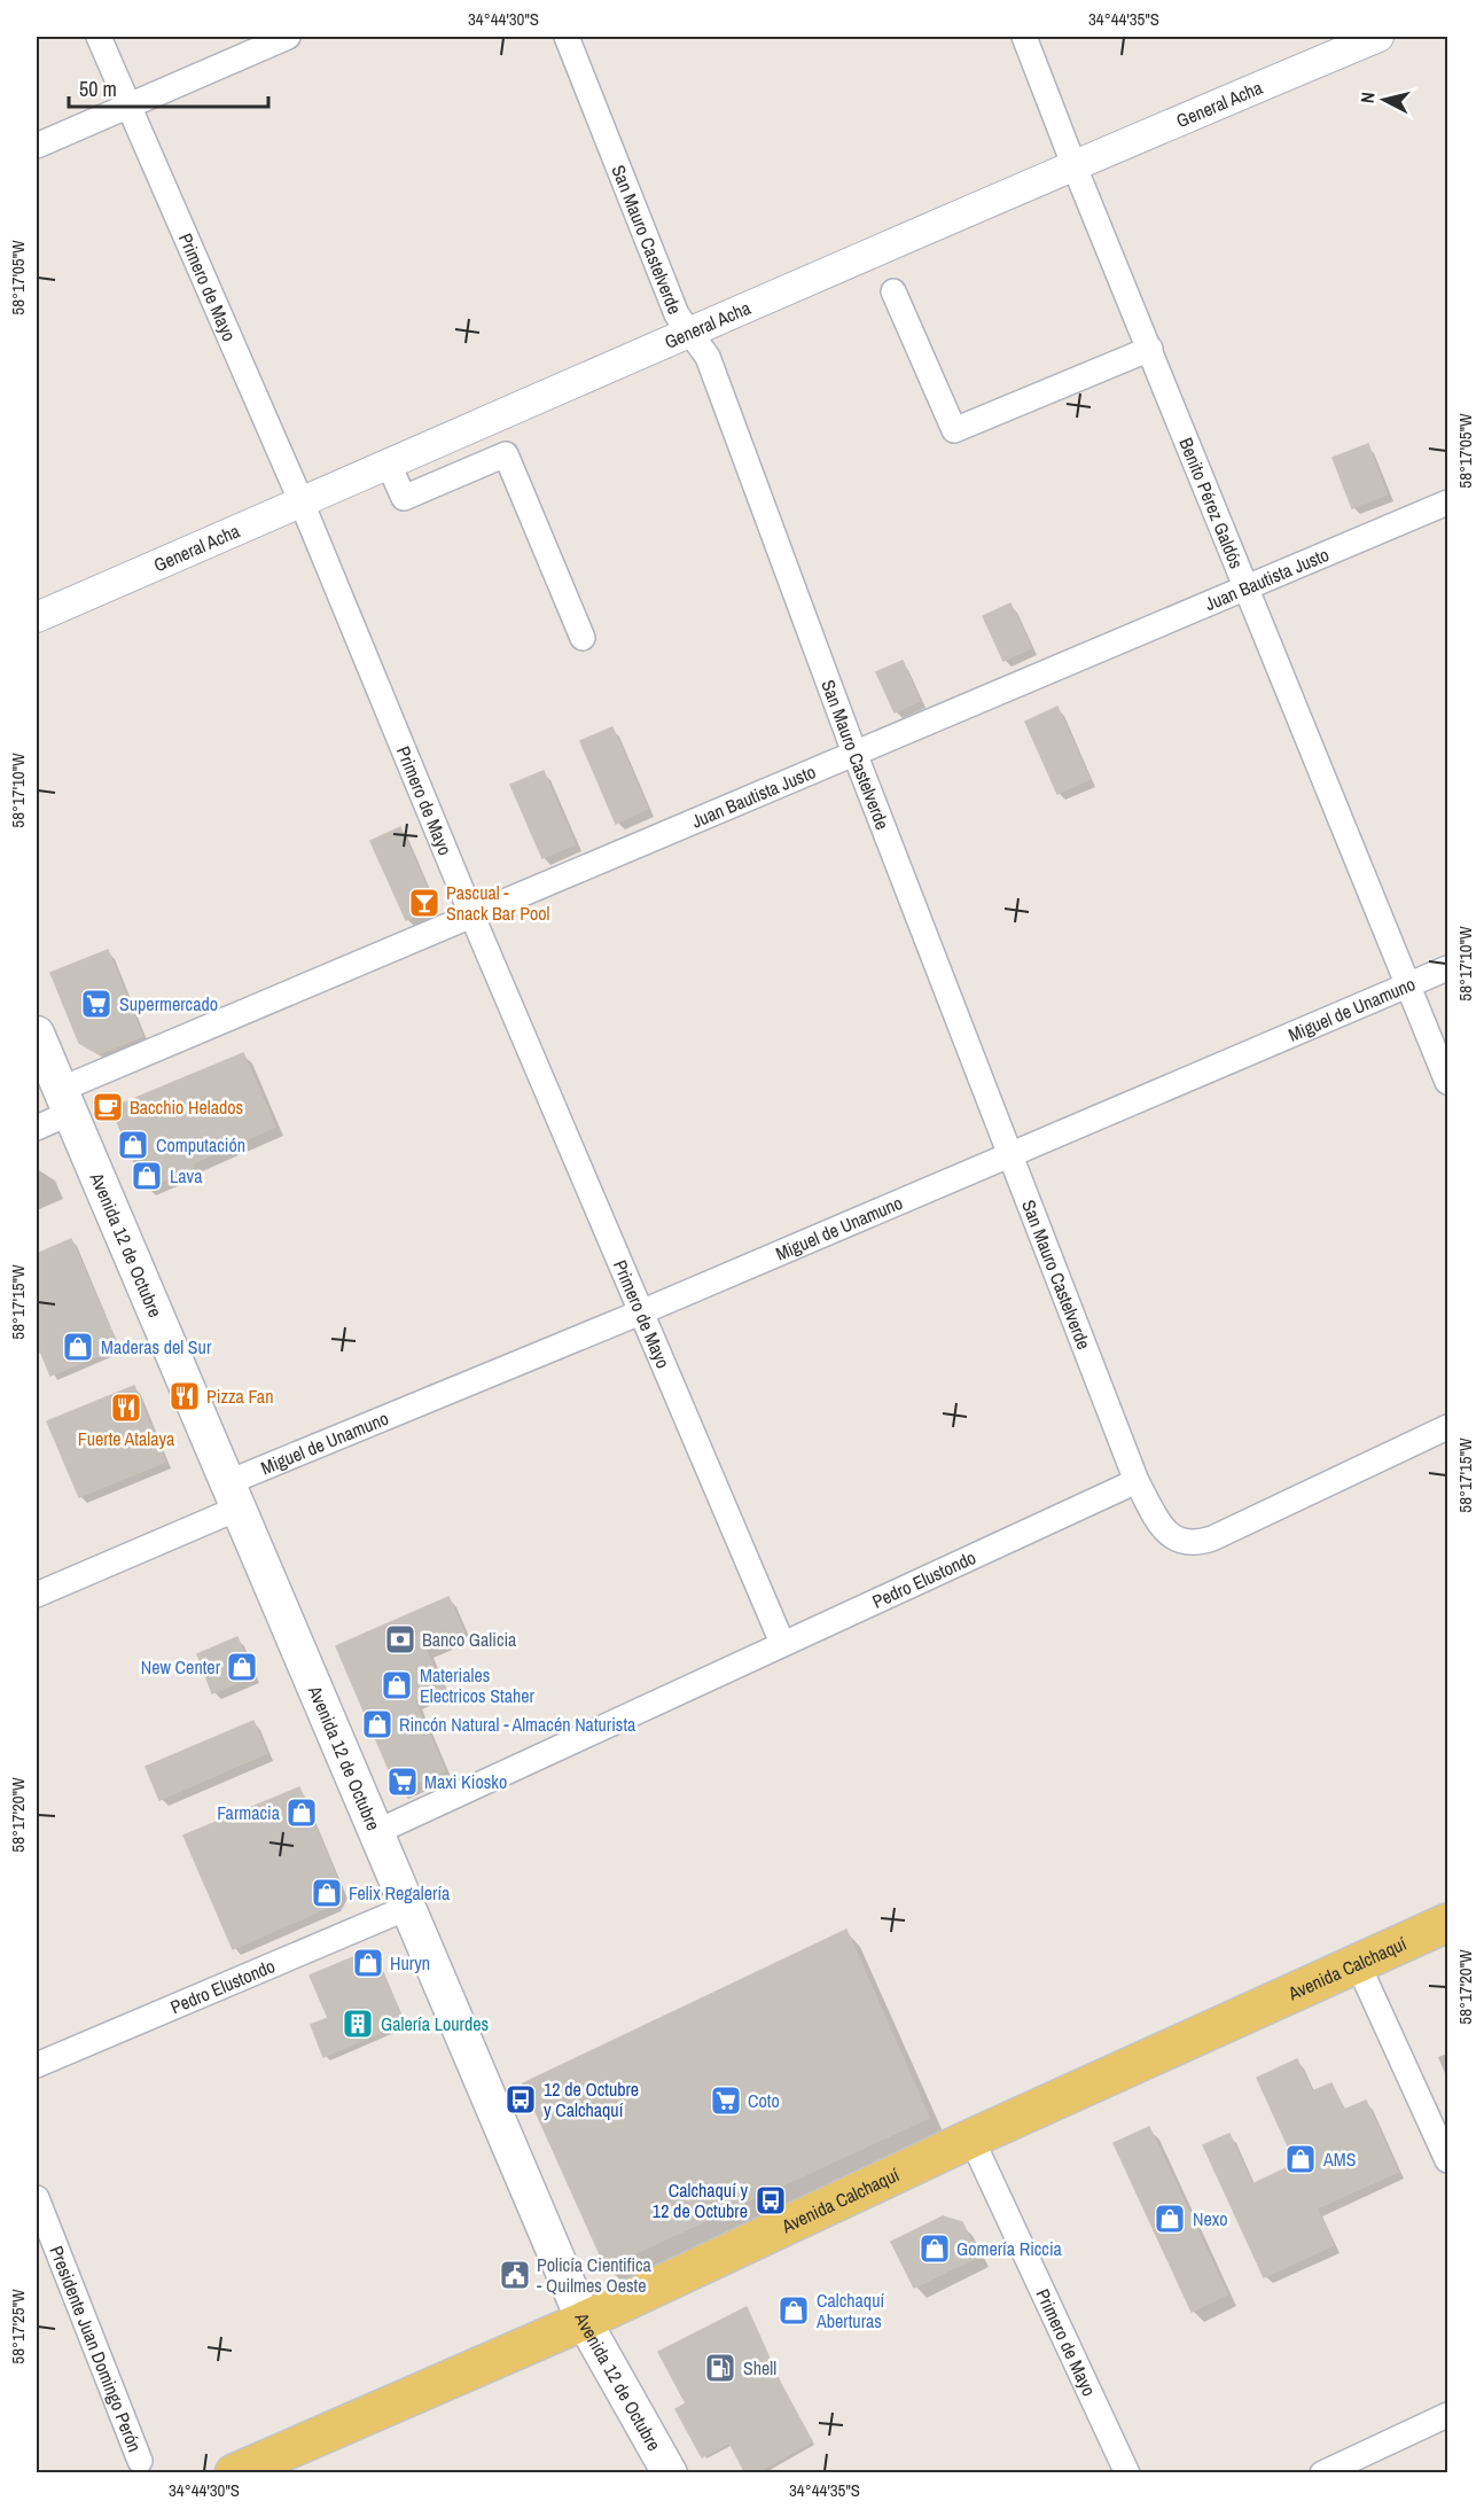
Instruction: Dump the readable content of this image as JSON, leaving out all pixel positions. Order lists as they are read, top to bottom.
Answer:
{
  "streets": {
    "main road": ["Avenida 12 de Octubre", "Avenida Calchaquí"],
    "street": [
      "General Acha",
      "San Mauro Castelverde",
      "Primero de Mayo",
      "Benito Pérez Galdós",
      "Juan Bautista Justo",
      "Miguel de Unamuno",
      "Pedro Elustondo",
      "Presidente Juan Domingo Perón"
    ]
  },
  "crossings": [
    ["General Acha", "San Mauro Castelverde"],
    ["General Acha", "Primero de Mayo"],
    ["General Acha", "Benito Pérez Galdós"],
    ["San Mauro Castelverde", "Juan Bautista Justo"],
    ["San Mauro Castelverde", "Miguel de Unamuno"],
    ["San Mauro Castelverde", "Pedro Elustondo"],
    ["Primero de Mayo", "Juan Bautista Justo"],
    ["Primero de Mayo", "Miguel de Unamuno"],
    ["Primero de Mayo", "Pedro Elustondo"],
    ["Primero de Mayo", "Avenida Calchaquí"],
    ["Benito Pérez Galdós", "Juan Bautista Justo"],
    ["Benito Pérez Galdós", "Miguel de Unamuno"],
    ["Juan Bautista Justo", "Avenida 12 de Octubre"],
    ["Miguel de Unamuno", "Avenida 12 de Octubre"],
    ["Avenida 12 de Octubre", "Pedro Elustondo"],
    ["Avenida 12 de Octubre", "Avenida Calchaquí"]
  ],
  "places": {
    "bar": ["Pascual - Snack Bar Pool"],
    "supermarket": ["Supermercado", "Maxi Kiosko", "Coto"],
    "cafe": ["Bacchio Helados"],
    "shop": [
      "Computación",
      "Lava",
      "Maderas del Sur",
      "New Center",
      "Materiales Electricos Staher",
      "Rincón Natural - Almacén Naturista",
      "Farmacia",
      "Felix Regalería",
      "Huryn",
      "AMS",
      "Nexo",
      "Gomería Riccia",
      "Calchaquí Aberturas"
    ],
    "restaurant": ["Pizza Fan", "Fuerte Atalaya"],
    "bank": ["Banco Galicia"],
    "building": ["Galería Lourdes"],
    "bus stop": ["12 de Octubre y Calchaquí", "Calchaquí y 12 de Octubre"],
    "public building": ["Policía Cientifica - Quilmes Oeste"],
    "fuel station": ["Shell"]
  },
  "scale_bar": "50 m",
  "north": "left",
  "coordinates": [
    "34°44'30\"S",
    "34°44'35\"S",
    "58°17'05\"W",
    "58°17'10\"W",
    "58°17'15\"W",
    "58°17'20\"W",
    "58°17'25\"W"
  ]
}
